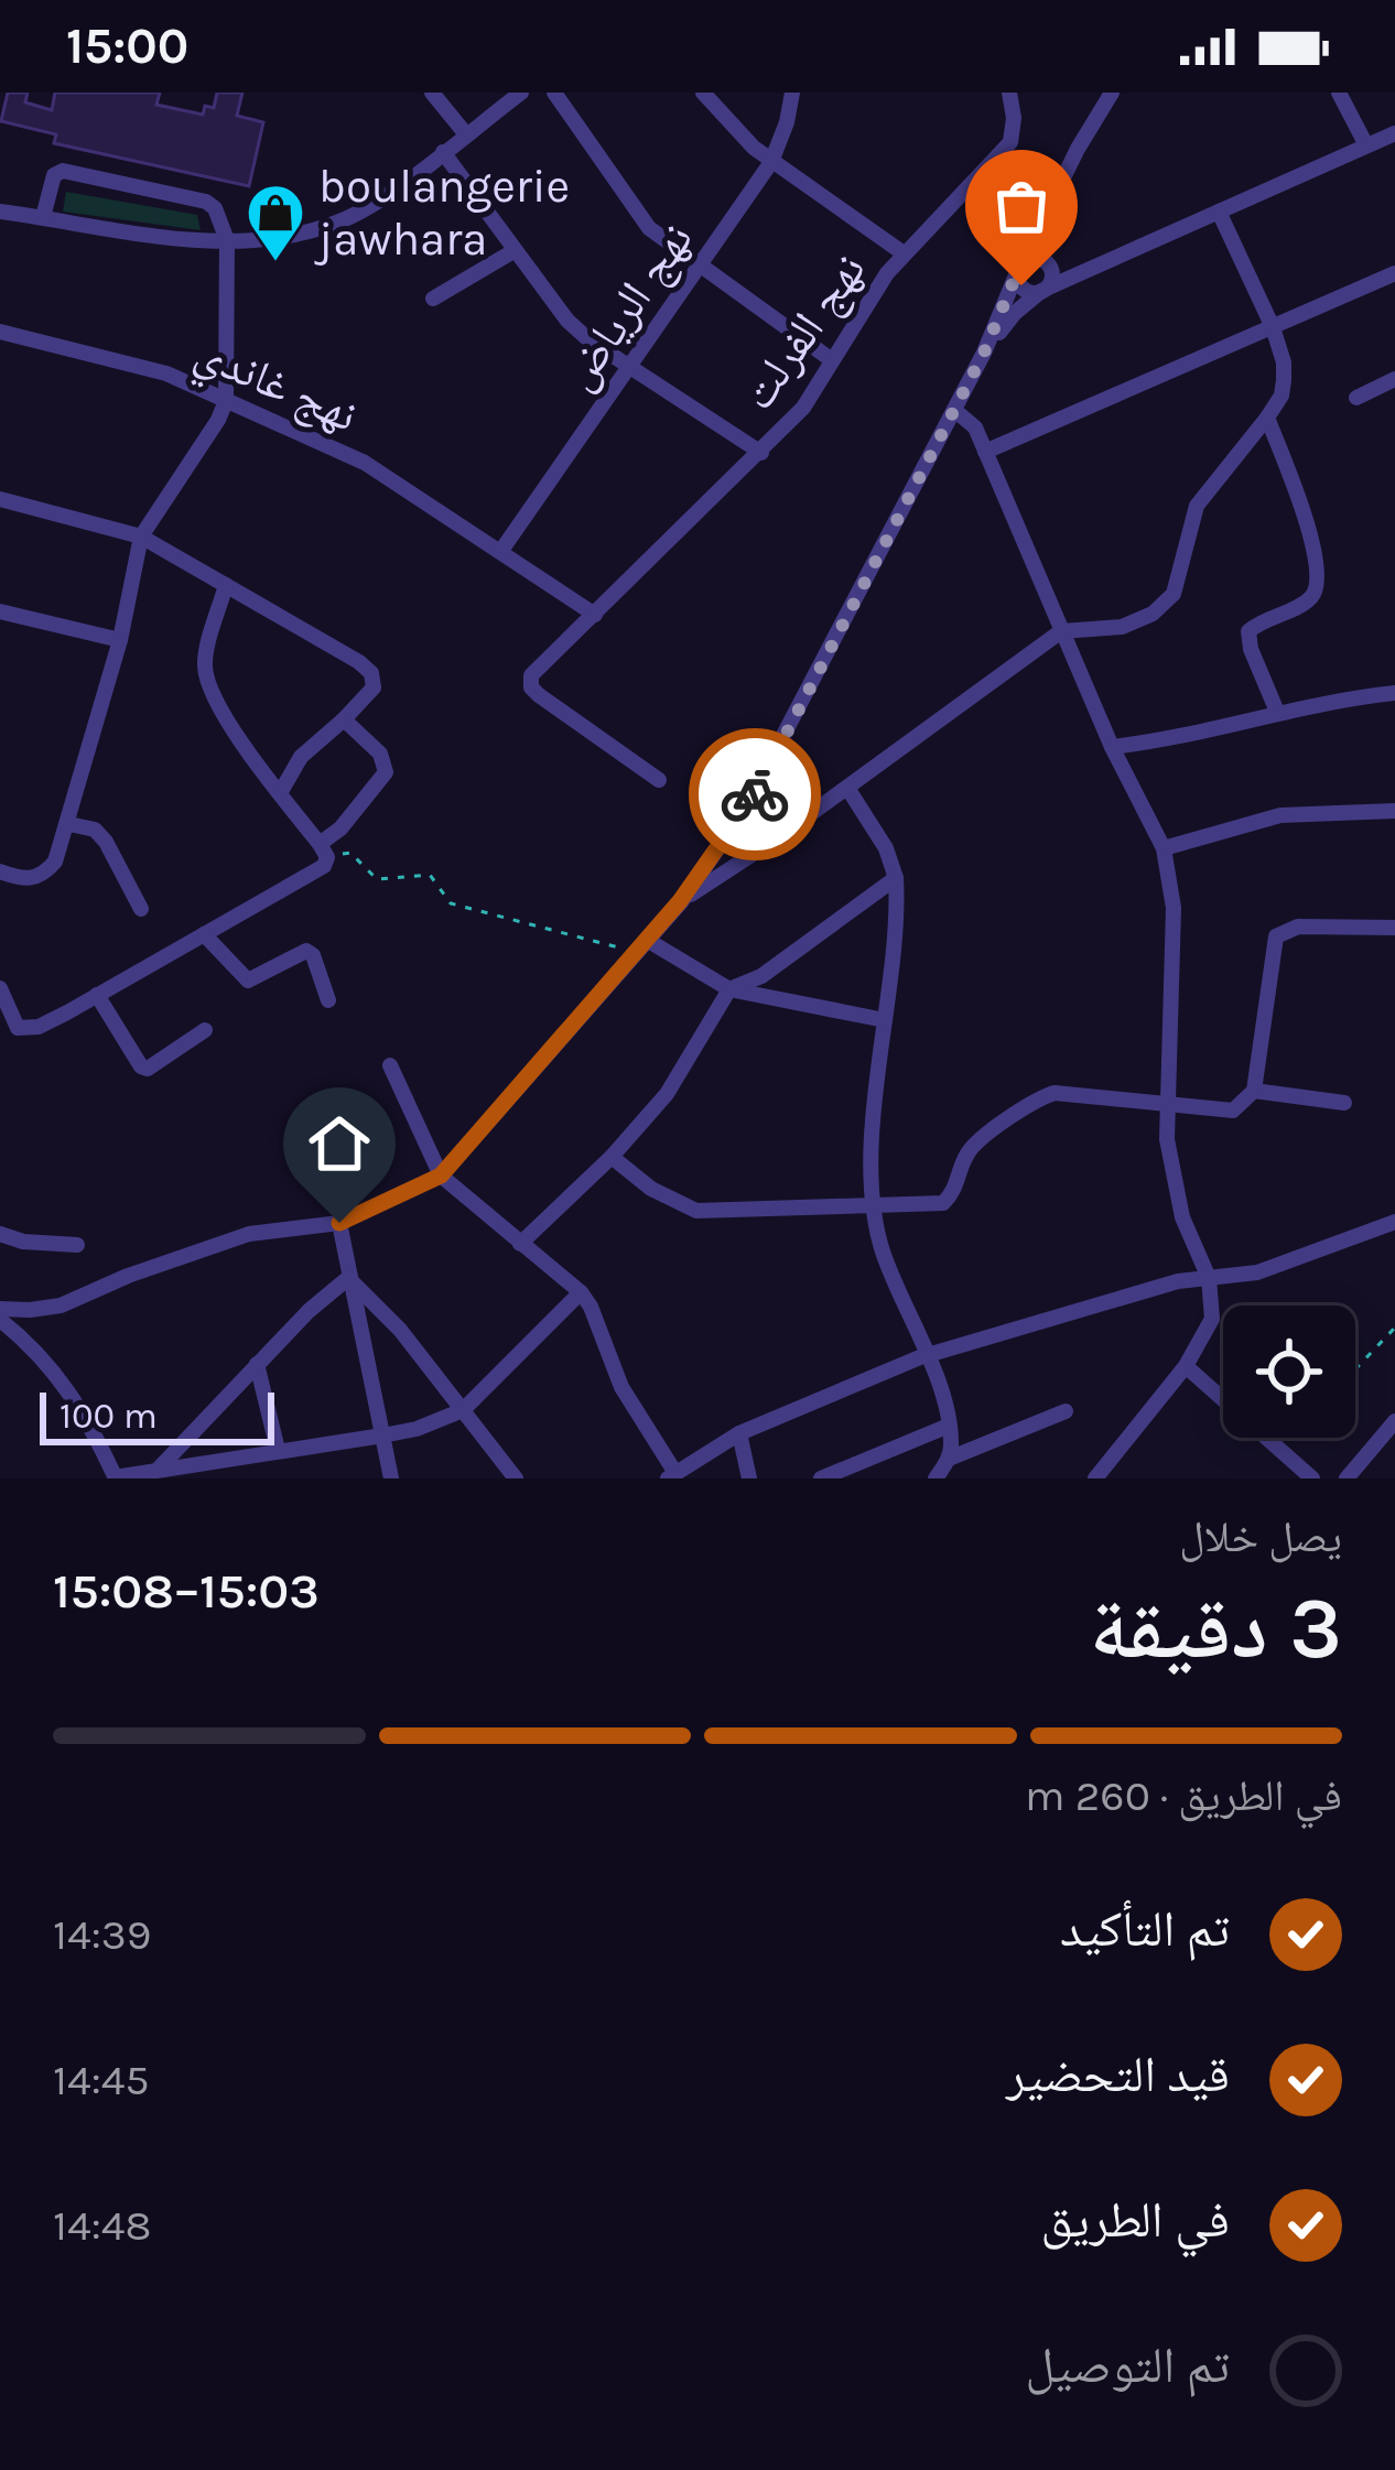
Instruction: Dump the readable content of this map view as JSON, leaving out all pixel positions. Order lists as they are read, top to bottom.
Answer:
{
  "streets": {
    "street": ["نهج الرياض", "نهج الفرلت", "نهج غاندي"]
  },
  "crossings": [
    ["نهج الرياض", "نهج غاندي"],
    ["نهج الفرلت", "نهج غاندي"]
  ],
  "places": {
    "shop": ["boulangerie jawhara"]
  },
  "scale_bar": "100 m",
  "page": {
    "status": "15:00",
    "scale": "100 m",
    "heading": ["3 دقيقة", "يصل خلال", "15:03–15:08"],
    "bar": "في الطريق · 260 m",
    "list": [
      ["تم التأكيد", "14:39"],
      ["قيد التحضير", "14:45"],
      ["في الطريق", "14:48"],
      "تم التوصيل"
    ]
  }
}
